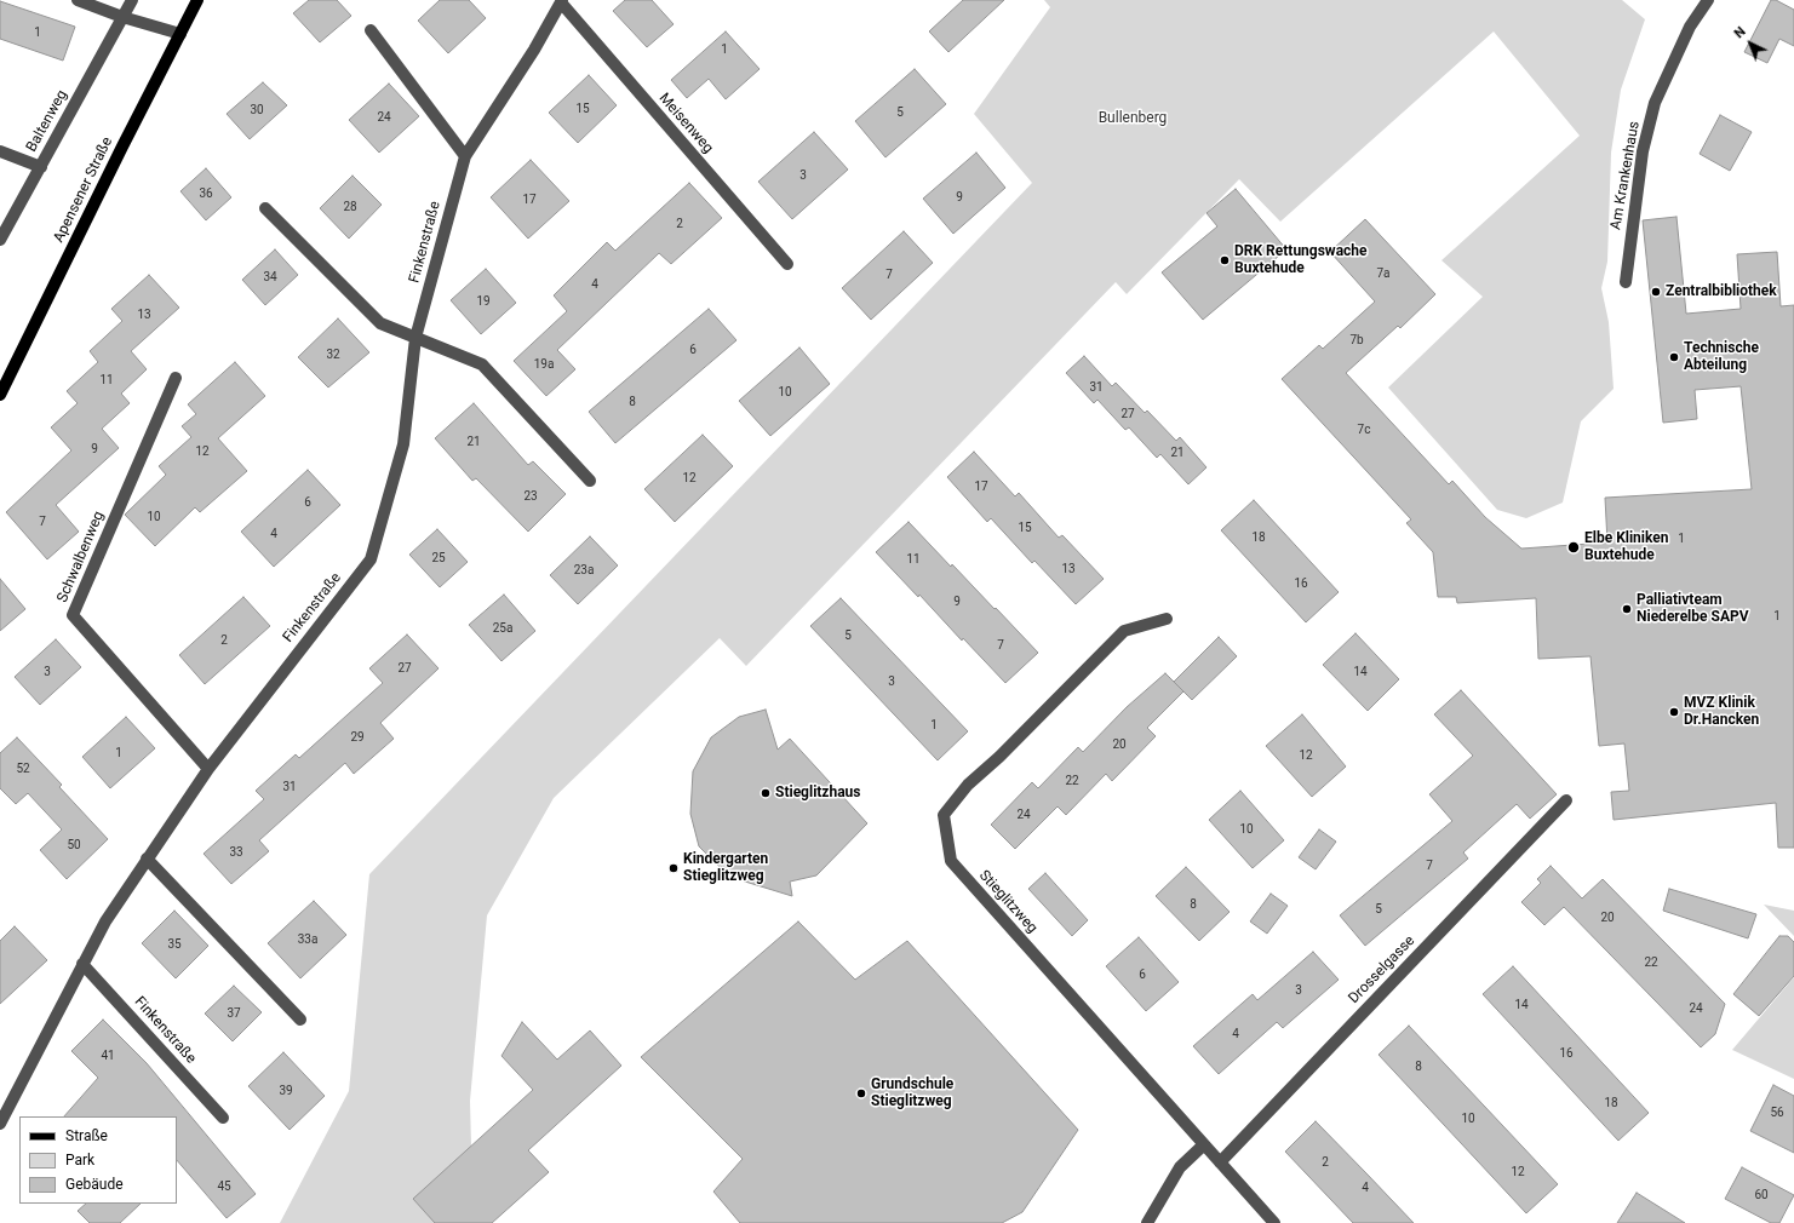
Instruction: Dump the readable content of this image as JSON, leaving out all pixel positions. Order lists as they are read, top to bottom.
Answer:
{
  "streets": {
    "main road": ["Apensener Straße"],
    "street": [
      "Baltenweg",
      "Meisenweg",
      "Am Krankenhaus",
      "Finkenstraße",
      "Schwalbenweg",
      "Stieglitzweg",
      "Drosselgasse"
    ]
  },
  "crossings": [
    ["Meisenweg", "Finkenstraße"],
    ["Finkenstraße", "Schwalbenweg"],
    ["Stieglitzweg", "Drosselgasse"]
  ],
  "parks": ["Bullenberg"],
  "places": [
    "DRK Rettungswache Buxtehude",
    "Zentralbibliothek",
    "Technische Abteilung",
    "Elbe Kliniken Buxtehude",
    "Palliativteam Niederelbe SAPV",
    "MVZ Klinik Dr.Hancken",
    "Stieglitzhaus",
    "Kindergarten Stieglitzweg",
    "Grundschule Stieglitzweg"
  ],
  "house_numbers": [
    "1",
    "1",
    "15",
    "30",
    "5",
    "24",
    "3",
    "36",
    "9",
    "17",
    "28",
    "2",
    "7a",
    "7",
    "34",
    "4",
    "19",
    "13",
    "7b",
    "6",
    "32",
    "19a",
    "11",
    "31",
    "10",
    "8",
    "27",
    "7c",
    "21",
    "9",
    "12",
    "21",
    "12",
    "17",
    "23",
    "6",
    "10",
    "7",
    "15",
    "4",
    "18",
    "1",
    "25",
    "11",
    "13",
    "23a",
    "16",
    "9",
    "1",
    "25a",
    "5",
    "2",
    "7",
    "27",
    "3",
    "14",
    "3",
    "1",
    "29",
    "20",
    "1",
    "12",
    "52",
    "22",
    "31",
    "24",
    "10",
    "50",
    "33",
    "7",
    "8",
    "5",
    "20",
    "33a",
    "35",
    "22",
    "6",
    "3",
    "14",
    "24",
    "37",
    "4",
    "16",
    "41",
    "8",
    "39",
    "18",
    "56",
    "10",
    "2",
    "12",
    "45",
    "4",
    "60"
  ],
  "legend": ["Straße", "Park", "Gebäude"],
  "north": "top left"
}
